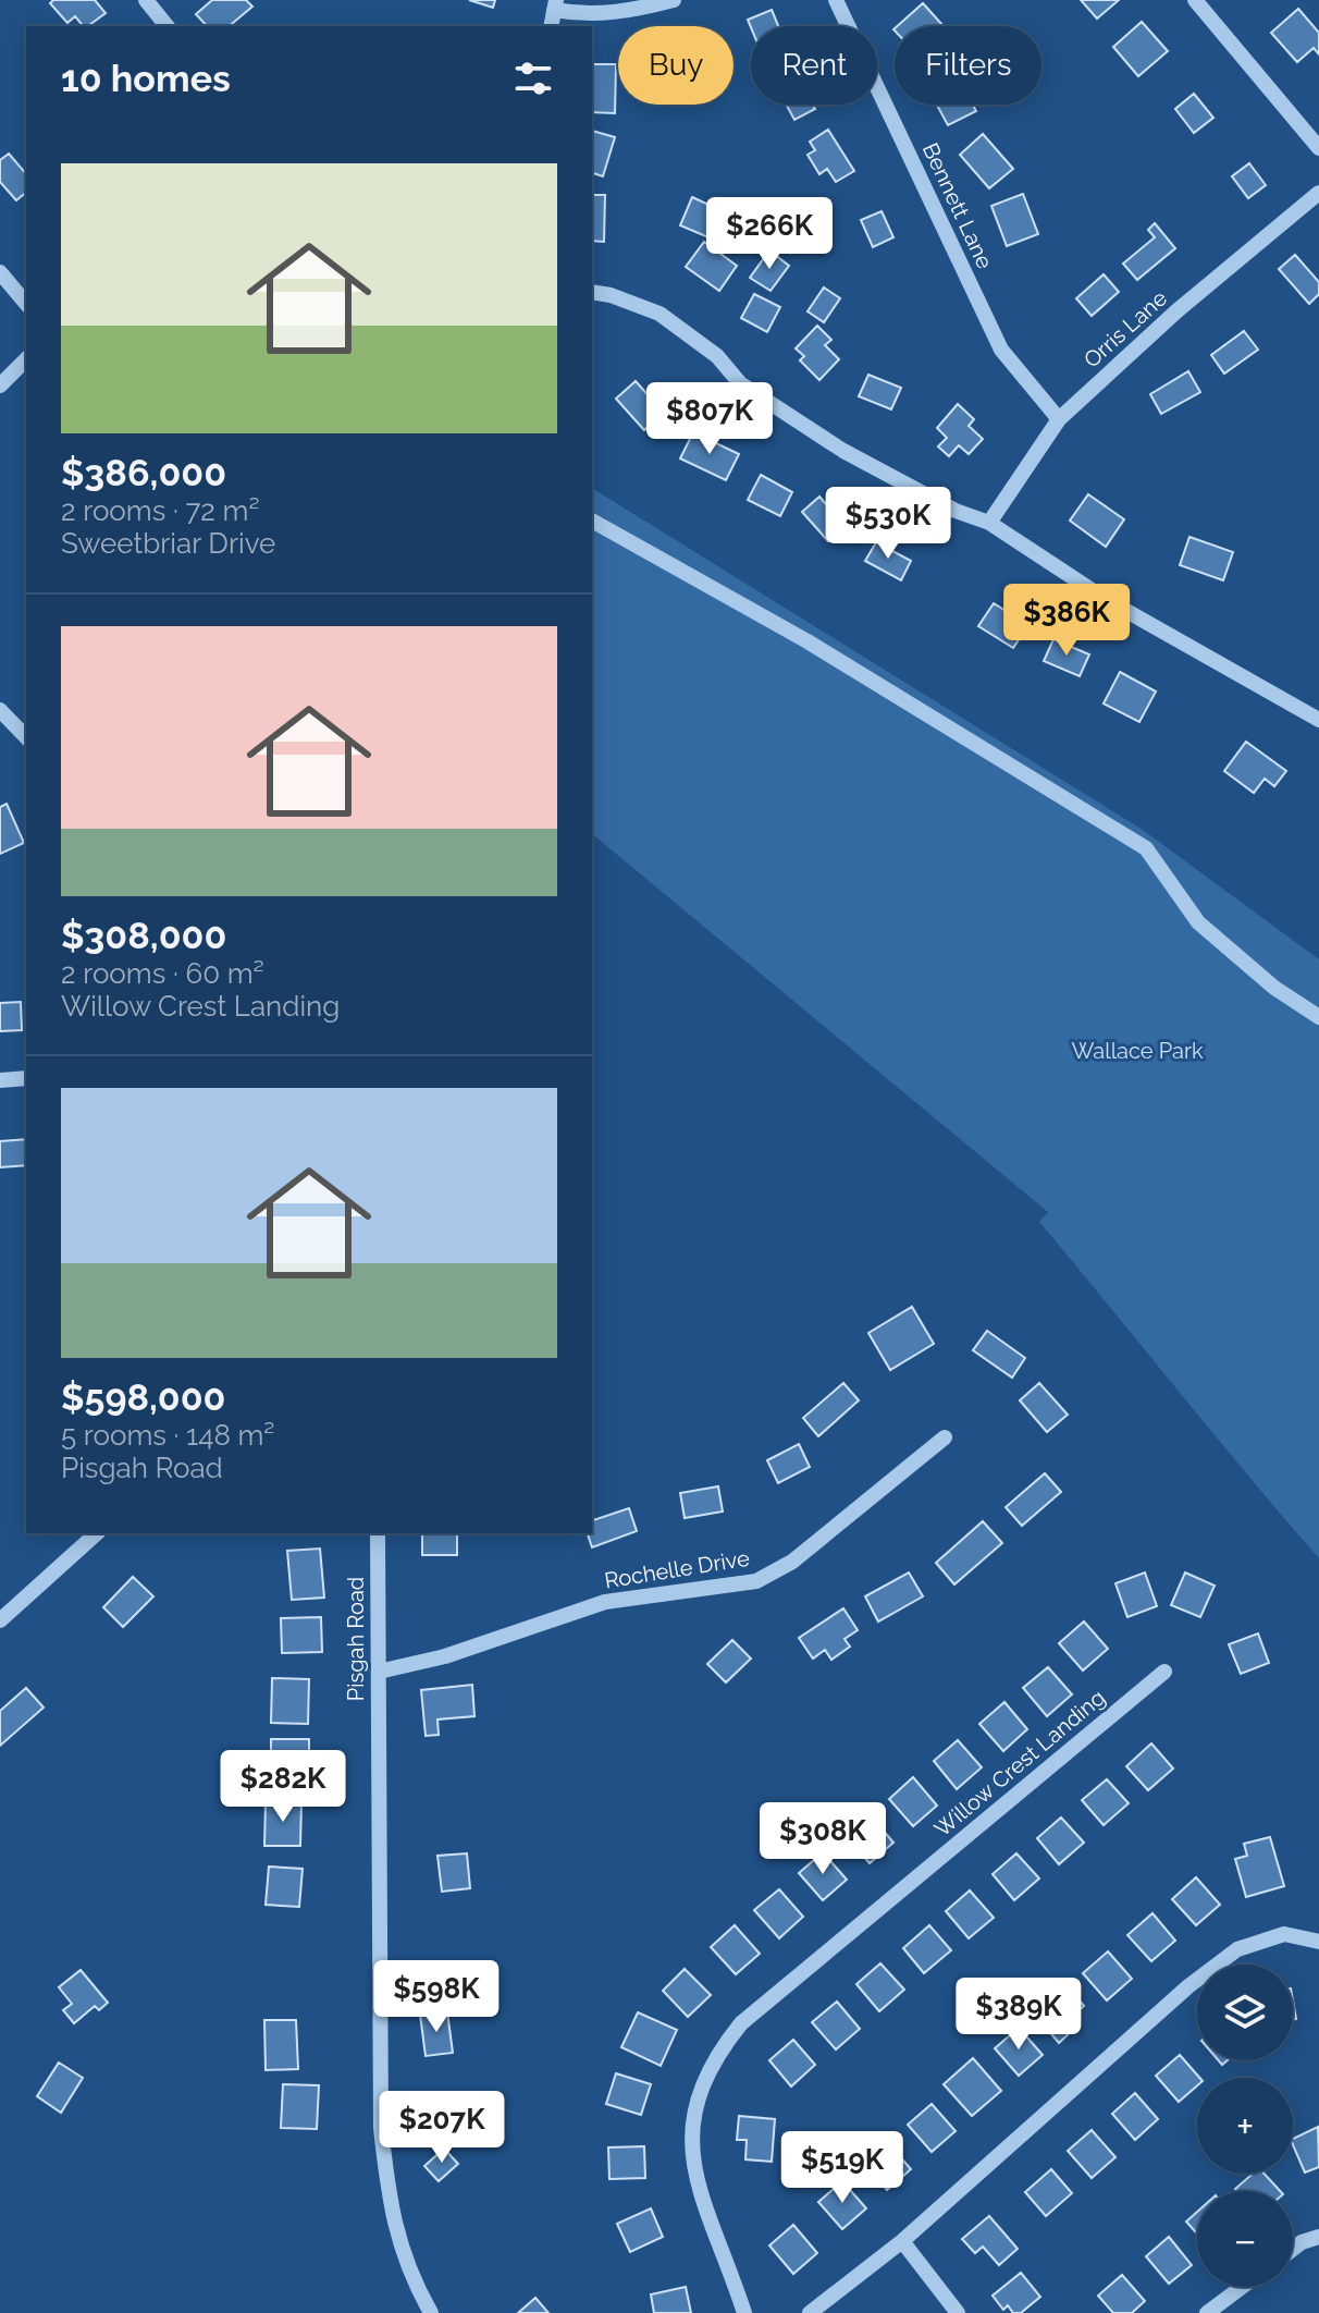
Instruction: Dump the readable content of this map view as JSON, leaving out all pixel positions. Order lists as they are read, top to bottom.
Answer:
{
  "streets": {
    "street": [
      "Bennett Lane",
      "Orris Lane",
      "Rochelle Drive",
      "Pisgah Road",
      "Willow Crest Landing"
    ]
  },
  "crossings": [
    ["Bennett Lane", "Orris Lane"],
    ["Rochelle Drive", "Pisgah Road"]
  ],
  "parks": ["Wallace Park"],
  "page": {
    "chip": ["Buy", "Rent", "Filters"],
    "heading": "10 homes",
    "list": [
      {
        "name": "$386,000",
        "note": "2 rooms · 72 m² · Sweetbriar Drive"
      },
      {
        "name": "$308,000",
        "note": "2 rooms · 60 m² · Willow Crest Landing"
      },
      {
        "name": "$598,000",
        "note": "5 rooms · 148 m² · Pisgah Road"
      }
    ],
    "price": [
      "$266K",
      "$807K",
      "$530K",
      "$386K",
      "$282K",
      "$308K",
      "$598K",
      "$389K",
      "$207K",
      "$519K"
    ],
    "map_buttons": ["+", "−"]
  }
}
